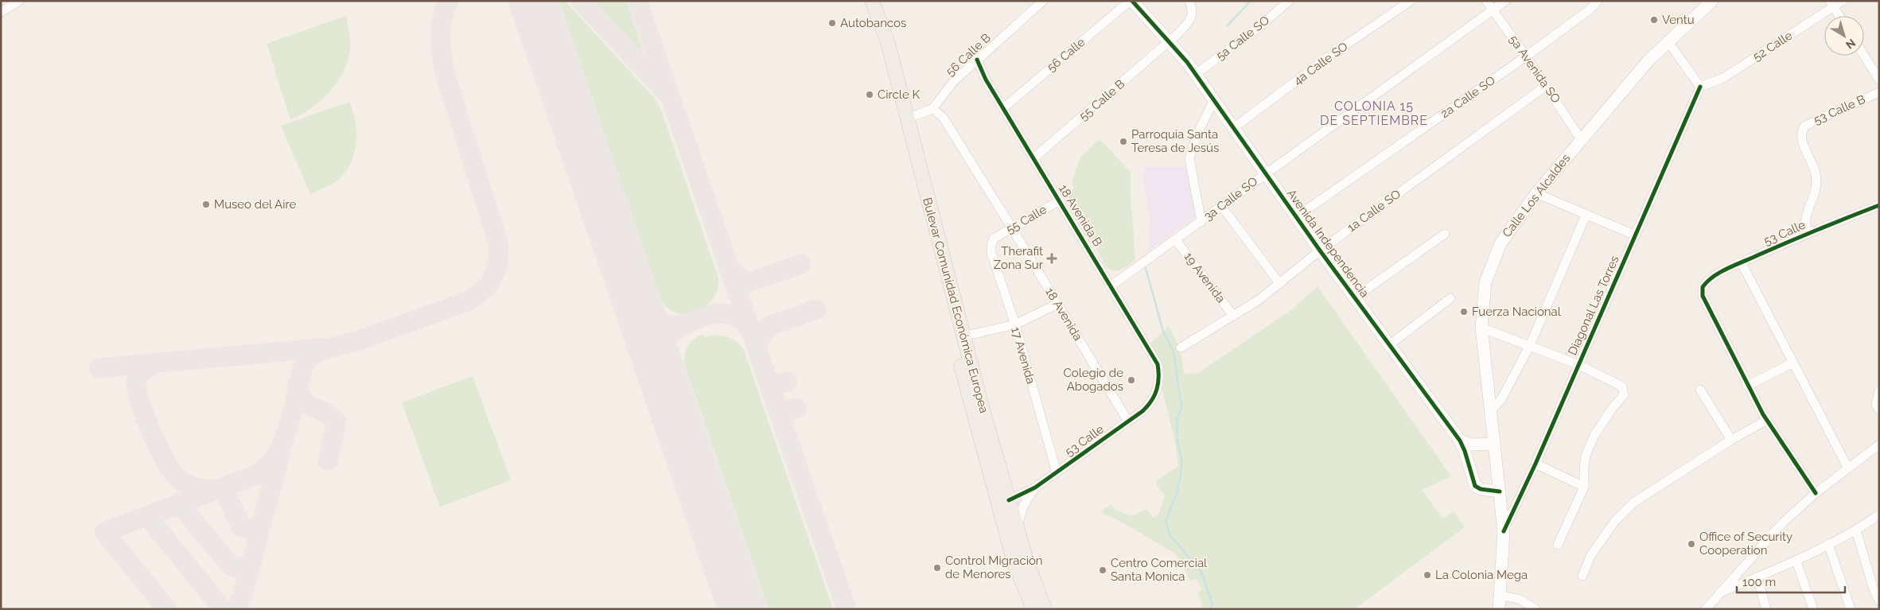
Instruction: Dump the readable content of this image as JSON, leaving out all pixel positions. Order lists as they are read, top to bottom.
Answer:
{
  "streets": {
    "main road": ["Calle Los Alcaldes", "Avenida Independencia", "Bulevar Comunidad Económica Europea"],
    "street": [
      "5a Calle SO",
      "52 Calle",
      "56 Calle B",
      "56 Calle",
      "4a Calle SO",
      "5a Avenida SO",
      "2a Calle SO",
      "55 Calle B",
      "53 Calle B",
      "3a Calle SO",
      "1a Calle SO",
      "18 Avenida B",
      "55 Calle",
      "53 Calle",
      "19 Avenida",
      "Diagonal Las Torres",
      "18 Avenida",
      "17 Avenida"
    ]
  },
  "crossings": [
    ["5a Calle SO", "Avenida Independencia"],
    ["52 Calle", "Diagonal Las Torres"],
    ["56 Calle B", "18 Avenida B"],
    ["56 Calle B", "18 Avenida"],
    ["56 Calle", "18 Avenida B"],
    ["56 Calle", "Avenida Independencia"],
    ["4a Calle SO", "Avenida Independencia"],
    ["5a Avenida SO", "2a Calle SO"],
    ["5a Avenida SO", "Calle Los Alcaldes"],
    ["5a Avenida SO", "3a Calle SO"],
    ["5a Avenida SO", "1a Calle SO"],
    ["2a Calle SO", "Avenida Independencia"],
    ["55 Calle B", "18 Avenida B"],
    ["55 Calle B", "Avenida Independencia"],
    ["53 Calle B", "53 Calle"],
    ["Calle Los Alcaldes", "Avenida Independencia"],
    ["Calle Los Alcaldes", "Diagonal Las Torres"],
    ["3a Calle SO", "18 Avenida B"],
    ["3a Calle SO", "Avenida Independencia"],
    ["3a Calle SO", "19 Avenida"],
    ["1a Calle SO", "Avenida Independencia"],
    ["1a Calle SO", "19 Avenida"],
    ["18 Avenida B", "55 Calle"],
    ["18 Avenida B", "53 Calle"],
    ["55 Calle", "18 Avenida"],
    ["55 Calle", "17 Avenida"],
    ["53 Calle", "Bulevar Comunidad Económica Europea"],
    ["53 Calle", "18 Avenida"],
    ["53 Calle", "17 Avenida"]
  ],
  "districts": ["COLONIA 15 DE SEPTIEMBRE"],
  "places": {
    "other": [
      "Ventu",
      "Autobancos",
      "Circle K",
      "Parroquia Santa Teresa de Jesús",
      "Museo del Aire",
      "Fuerza Nacional",
      "Colegio de Abogados",
      "Office of Security Cooperation",
      "Control Migración de Menores",
      "Centro Comercial Santa Monica",
      "La Colonia Mega"
    ],
    "health": ["Therafit Zona Sur"]
  },
  "scale_bar": "100 m",
  "north": "bottom right"
}
